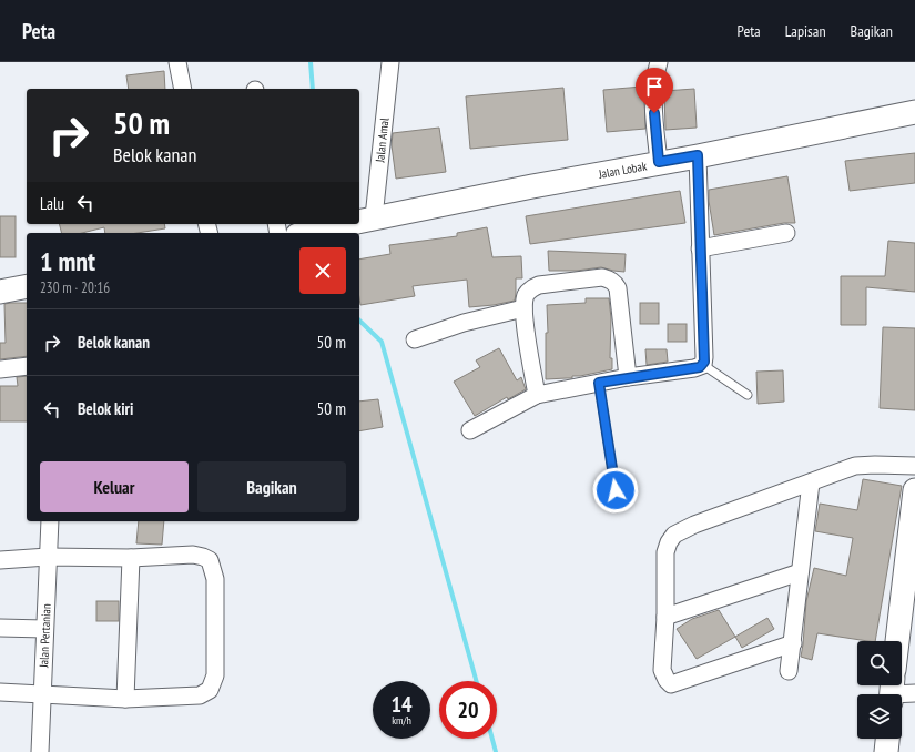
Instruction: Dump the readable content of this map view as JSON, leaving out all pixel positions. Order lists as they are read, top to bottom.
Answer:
{
  "streets": {
    "main road": ["Jalan Lobak"],
    "street": ["Jalan Amal", "Jalan Pertanian"]
  },
  "crossings": [
    ["Jalan Amal", "Jalan Lobak"]
  ],
  "page": {
    "header": "Peta",
    "nav": ["Peta", "Lapisan", "Bagikan"],
    "turn": ["50 m", "Belok kanan"],
    "then": "Lalu",
    "heading": ["1 mnt", "230 m · 20:16"],
    "list": [
      {
        "name": "Belok kanan",
        "value": "50 m"
      },
      {
        "name": "Belok kiri",
        "value": "50 m"
      }
    ],
    "buttons": ["Keluar", "Bagikan"],
    "speed": "14 km/h",
    "limit": "20"
  }
}
